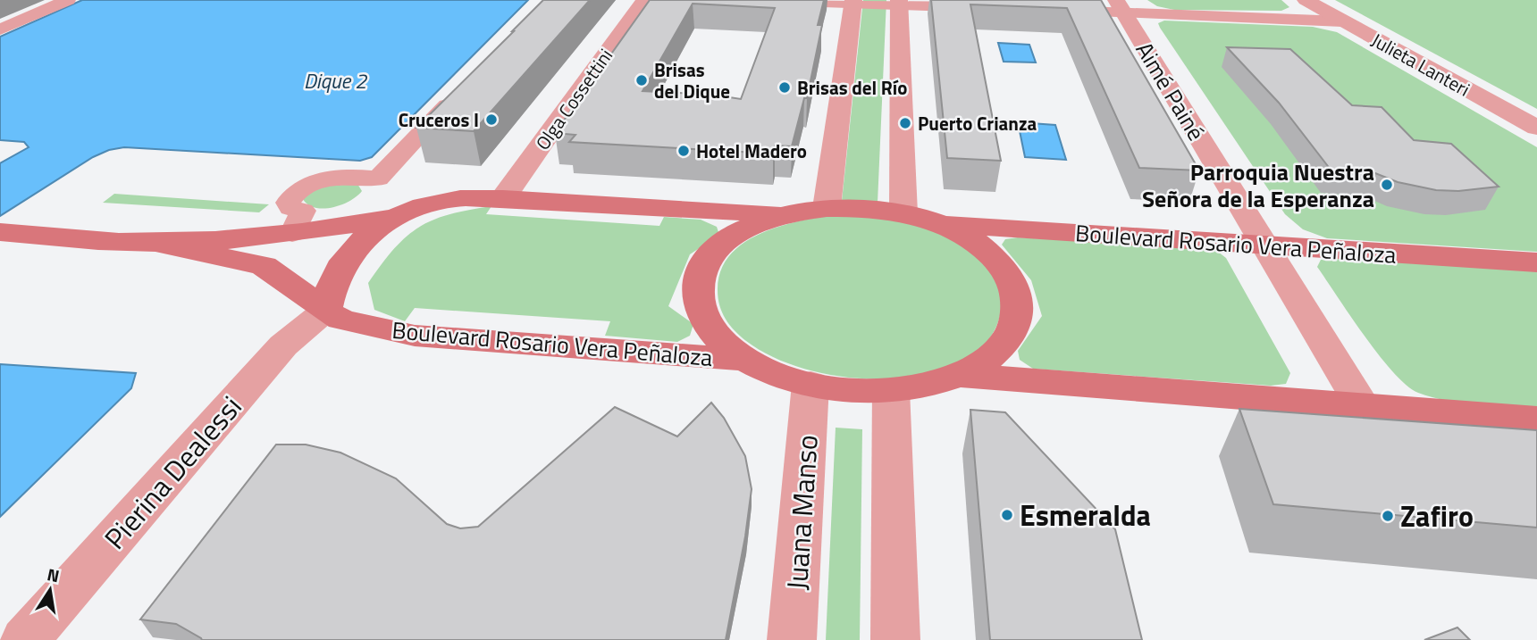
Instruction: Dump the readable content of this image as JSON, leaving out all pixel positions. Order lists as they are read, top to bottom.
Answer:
{
  "streets": {
    "main road": ["Boulevard Rosario Vera Peñaloza"],
    "street": [
      "Julieta Lanteri",
      "Aimé Painé",
      "Olga Cossettini",
      "Pierina Dealessi",
      "Juana Manso"
    ]
  },
  "crossings": [
    ["Aimé Painé", "Boulevard Rosario Vera Peñaloza"],
    ["Boulevard Rosario Vera Peñaloza", "Pierina Dealessi"]
  ],
  "water": ["Dique 2"],
  "places": [
    "Brisas del Dique",
    "Brisas del Río",
    "Cruceros I",
    "Puerto Crianza",
    "Hotel Madero",
    "Parroquia Nuestra Señora de la Esperanza",
    "Esmeralda",
    "Zafiro"
  ],
  "north": "top"
}
